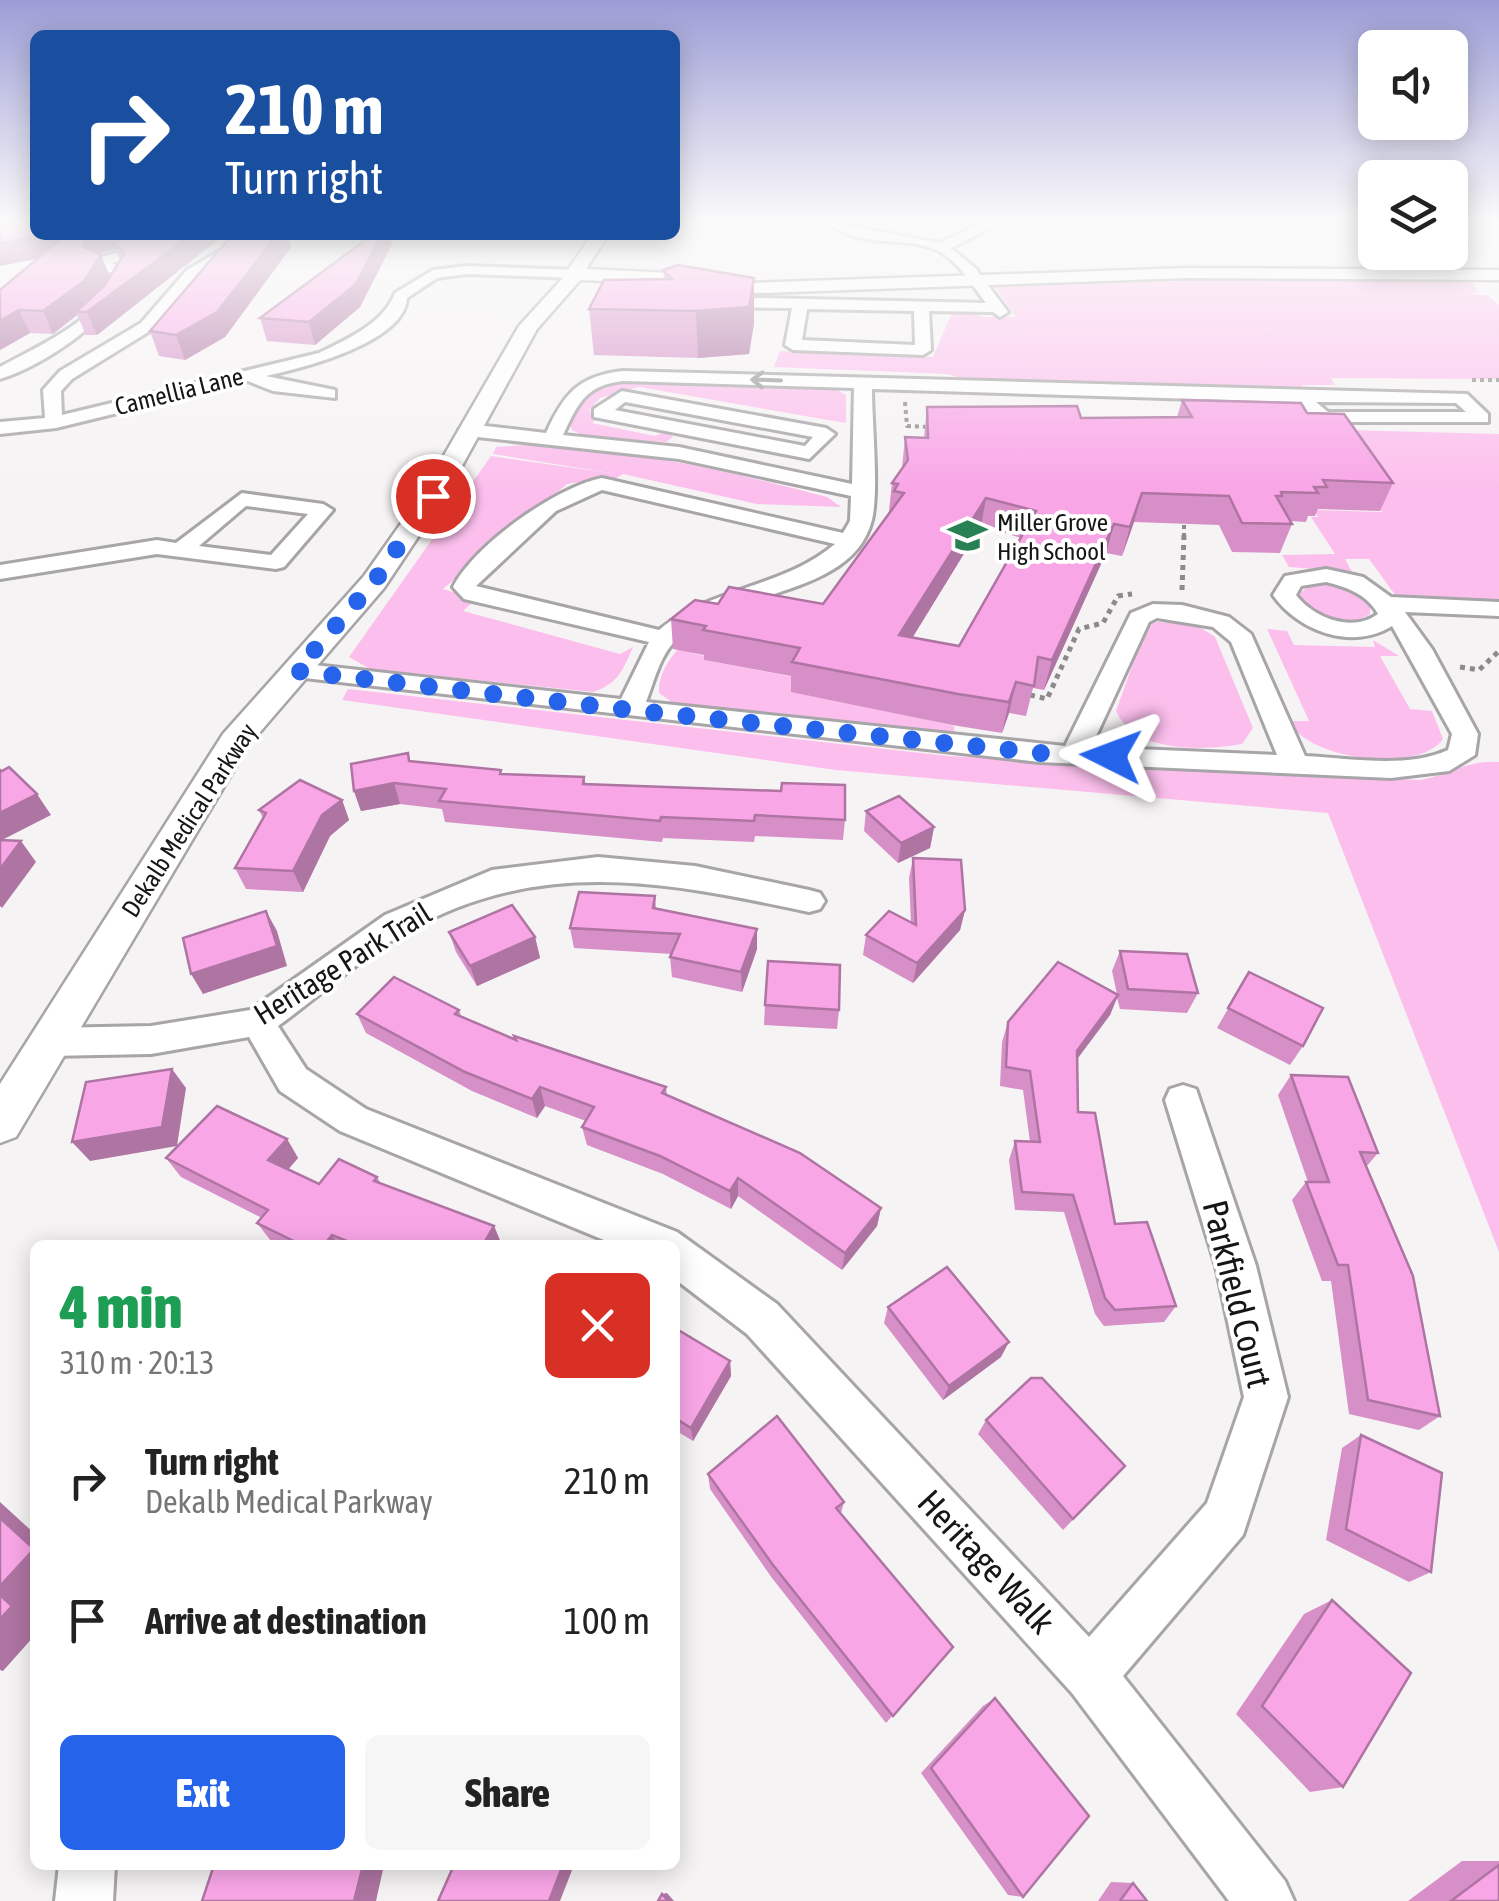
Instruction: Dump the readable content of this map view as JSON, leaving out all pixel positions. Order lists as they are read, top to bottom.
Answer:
{
  "streets": {
    "main road": ["Dekalb Medical Parkway"],
    "street": [
      "Camellia Lane",
      "Heritage Park Trail",
      "Parkfield Court",
      "Heritage Walk"
    ]
  },
  "crossings": [
    ["Dekalb Medical Parkway", "Heritage Park Trail"],
    ["Parkfield Court", "Heritage Walk"]
  ],
  "places": {
    "school or university": ["Miller Grove High School"]
  },
  "page": {
    "turn": ["210 m", "Turn right"],
    "heading": ["4 min", "310 m · 20:13"],
    "list": [
      {
        "name": "Turn right",
        "note": "Dekalb Medical Parkway",
        "value": "210 m"
      },
      {
        "name": "Arrive at destination",
        "value": "100 m"
      }
    ],
    "buttons": ["Exit", "Share"]
  }
}
